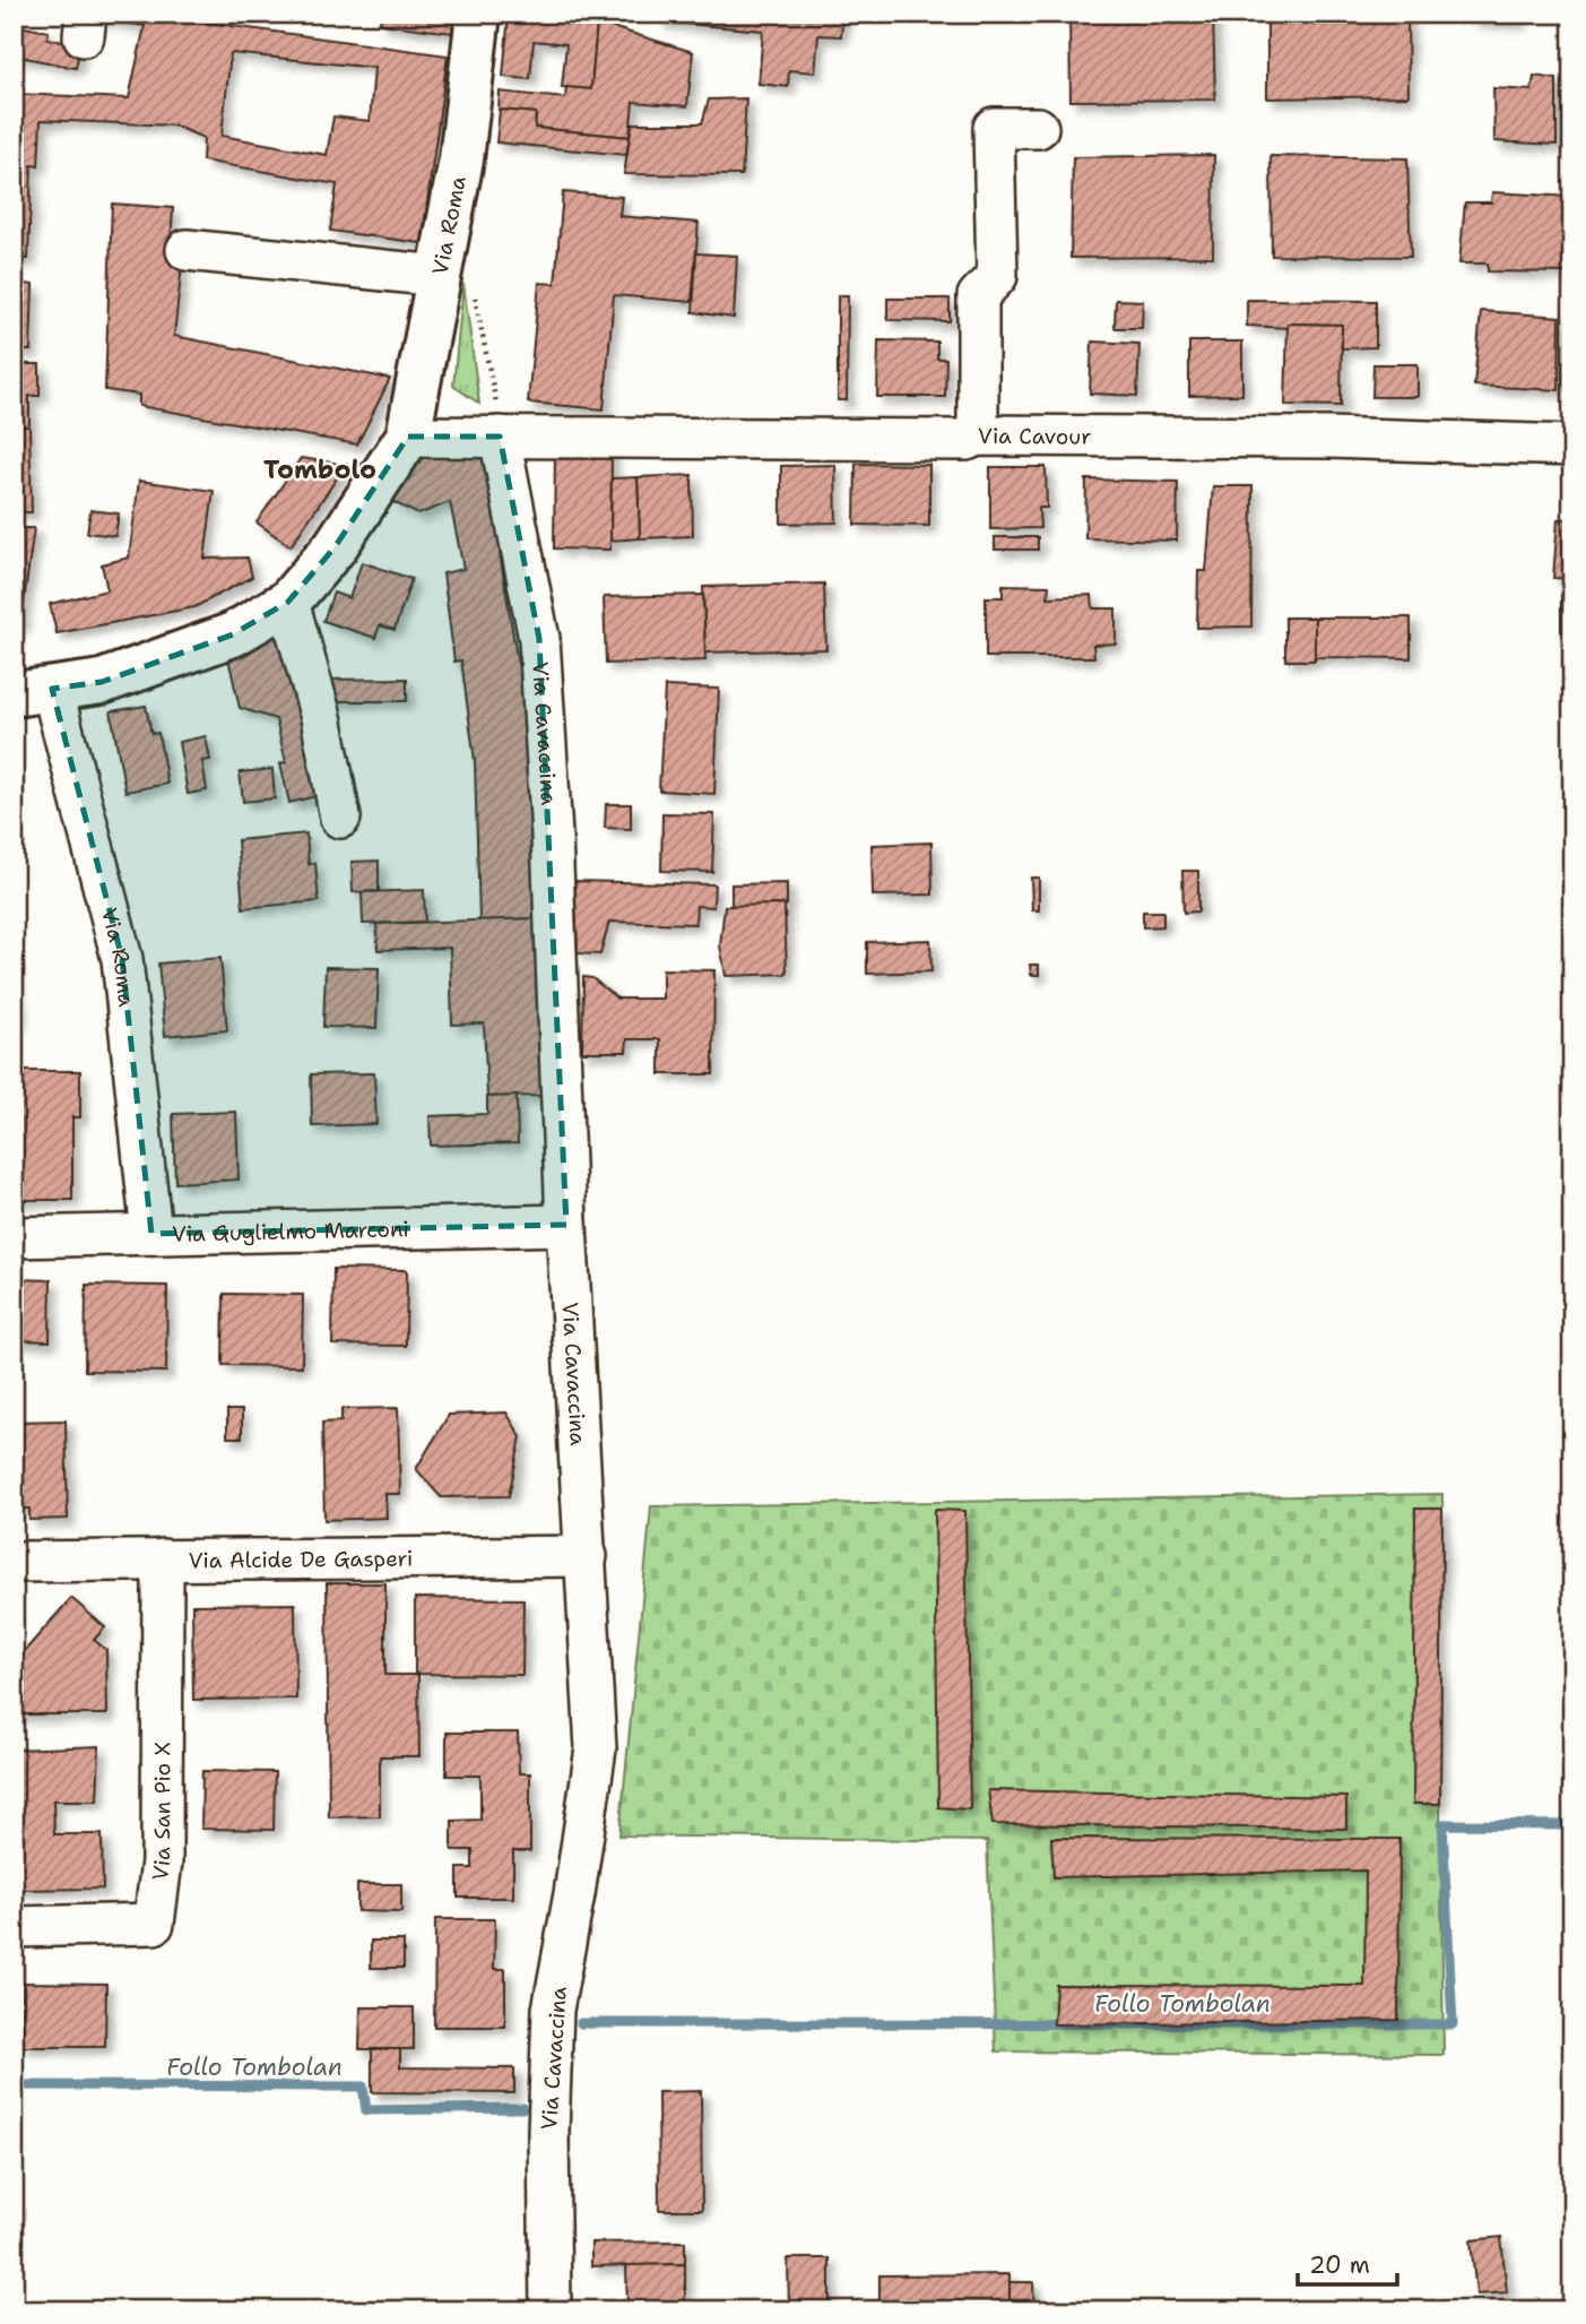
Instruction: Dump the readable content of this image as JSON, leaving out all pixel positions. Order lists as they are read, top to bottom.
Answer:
{
  "streets": {
    "main road": ["Via Roma"],
    "street": [
      "Via Cavour",
      "Via Cavaccina",
      "Via Guglielmo Marconi",
      "Via Alcide De Gasperi",
      "Via San Pio X"
    ]
  },
  "crossings": [
    ["Via Roma", "Via Guglielmo Marconi"],
    ["Via Cavour", "Via Cavaccina"],
    ["Via Cavaccina", "Via Guglielmo Marconi"],
    ["Via Cavaccina", "Via Alcide De Gasperi"],
    ["Via Alcide De Gasperi", "Via San Pio X"]
  ],
  "districts": ["Tombolo"],
  "water": ["Follo Tombolan"],
  "scale_bar": "20 m"
}
